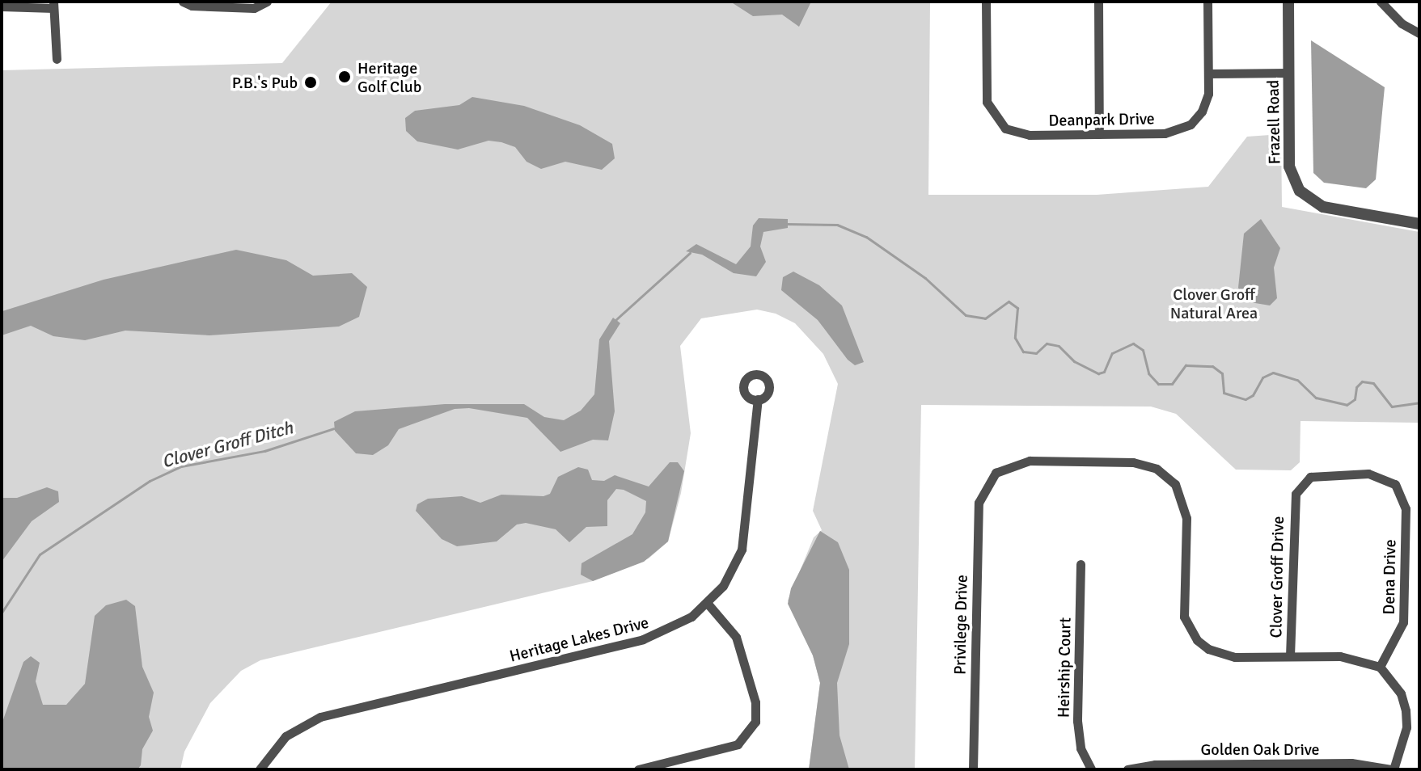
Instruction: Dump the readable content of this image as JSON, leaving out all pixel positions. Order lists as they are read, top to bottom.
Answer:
{
  "streets": {
    "street": [
      "Deanpark Drive",
      "Frazell Road",
      "Clover Groff Drive",
      "Dena Drive",
      "Privilege Drive",
      "Heritage Lakes Drive",
      "Heirship Court",
      "Golden Oak Drive"
    ]
  },
  "crossings": [
    ["Clover Groff Drive", "Dena Drive"],
    ["Clover Groff Drive", "Privilege Drive"]
  ],
  "water": ["Clover Groff Ditch"],
  "parks": ["Clover Groff Natural Area"],
  "places": ["Heritage Golf Club", "P.B.'s Pub"]
}
